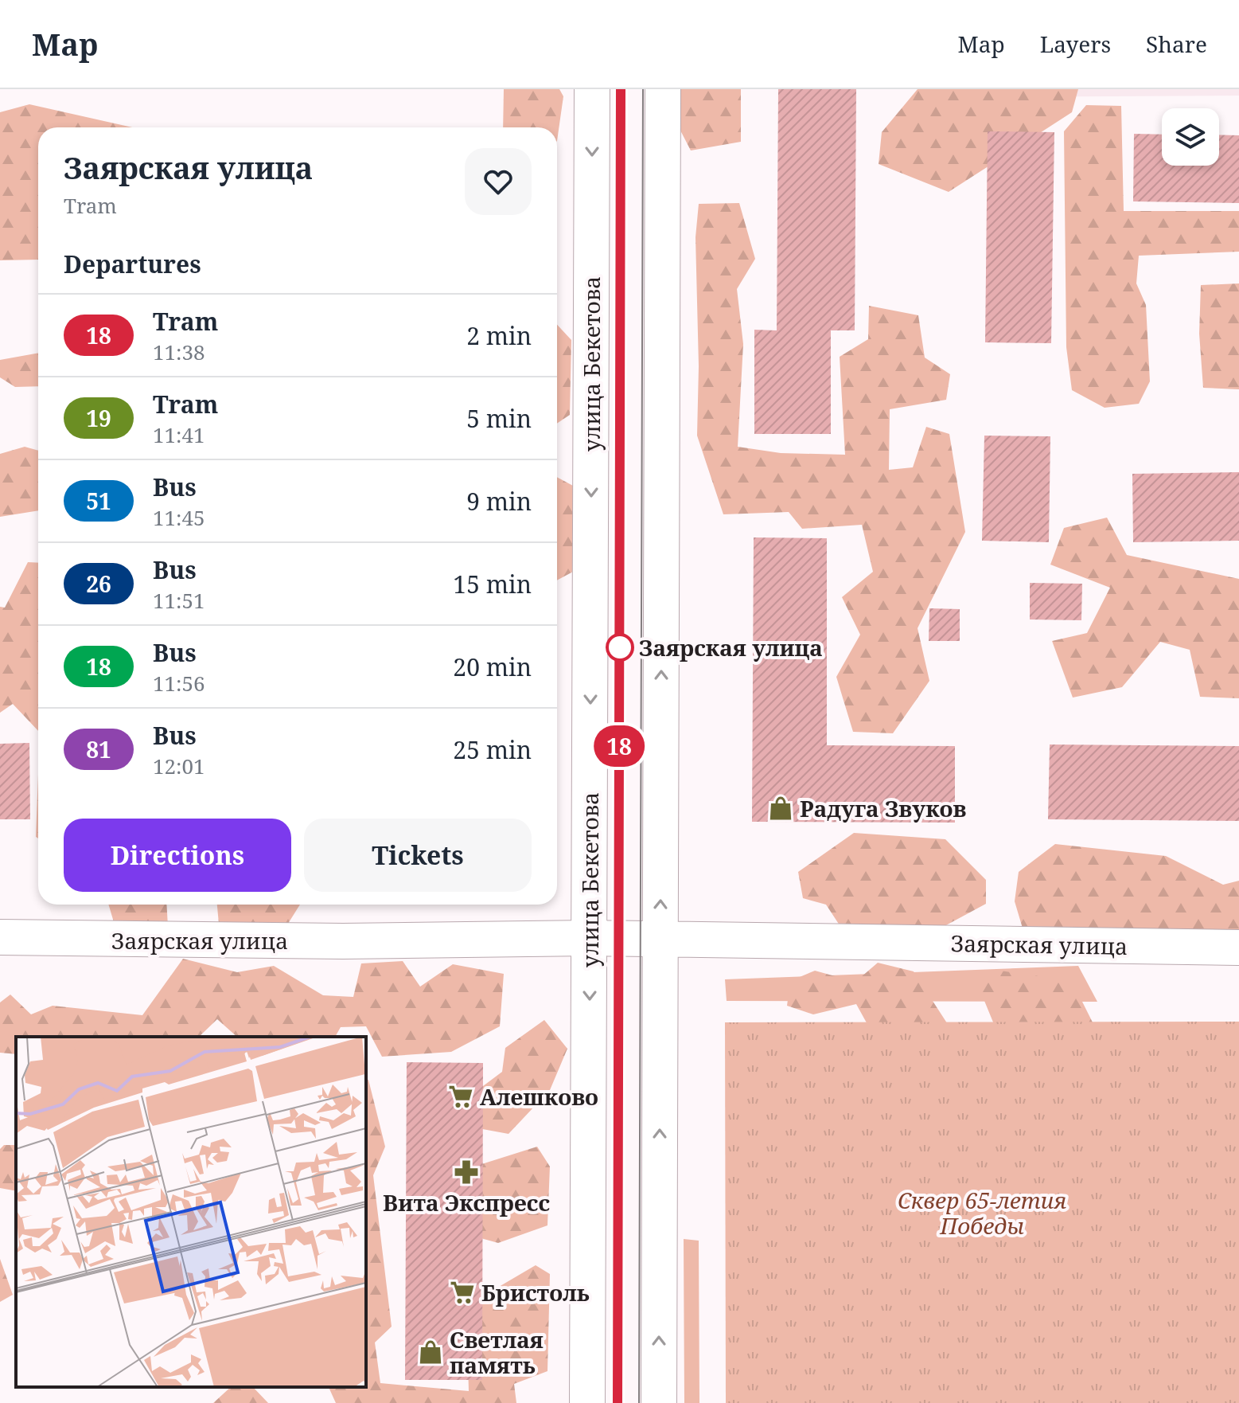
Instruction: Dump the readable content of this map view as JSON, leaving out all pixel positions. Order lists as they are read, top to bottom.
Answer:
{
  "streets": {
    "main road": ["улица Бекетова", "Заярская улица"]
  },
  "crossings": [
    ["улица Бекетова", "Заярская улица"]
  ],
  "parks": ["Сквер 65-летия Победы"],
  "places": {
    "other": ["Заярская улица"],
    "shop": ["Радуга Звуков", "Светлая память"],
    "supermarket": ["Алешково", "Бристоль"],
    "pharmacy": ["Вита Экспресс"]
  },
  "lines": ["tram line 18"],
  "page": {
    "header": "Map",
    "nav": ["Map", "Layers", "Share"],
    "on_map": "18",
    "heading": [
      ["Заярская улица", "Tram"],
      "Departures"
    ],
    "list": [
      {
        "mark": "18",
        "name": "Tram",
        "note": "11:38",
        "value": "2 min"
      },
      {
        "mark": "19",
        "name": "Tram",
        "note": "11:41",
        "value": "5 min"
      },
      {
        "mark": "51",
        "name": "Bus",
        "note": "11:45",
        "value": "9 min"
      },
      {
        "mark": "26",
        "name": "Bus",
        "note": "11:51",
        "value": "15 min"
      },
      {
        "mark": "18",
        "name": "Bus",
        "note": "11:56",
        "value": "20 min"
      },
      {
        "mark": "81",
        "name": "Bus",
        "note": "12:01",
        "value": "25 min"
      }
    ],
    "buttons": ["Directions", "Tickets"]
  }
}
